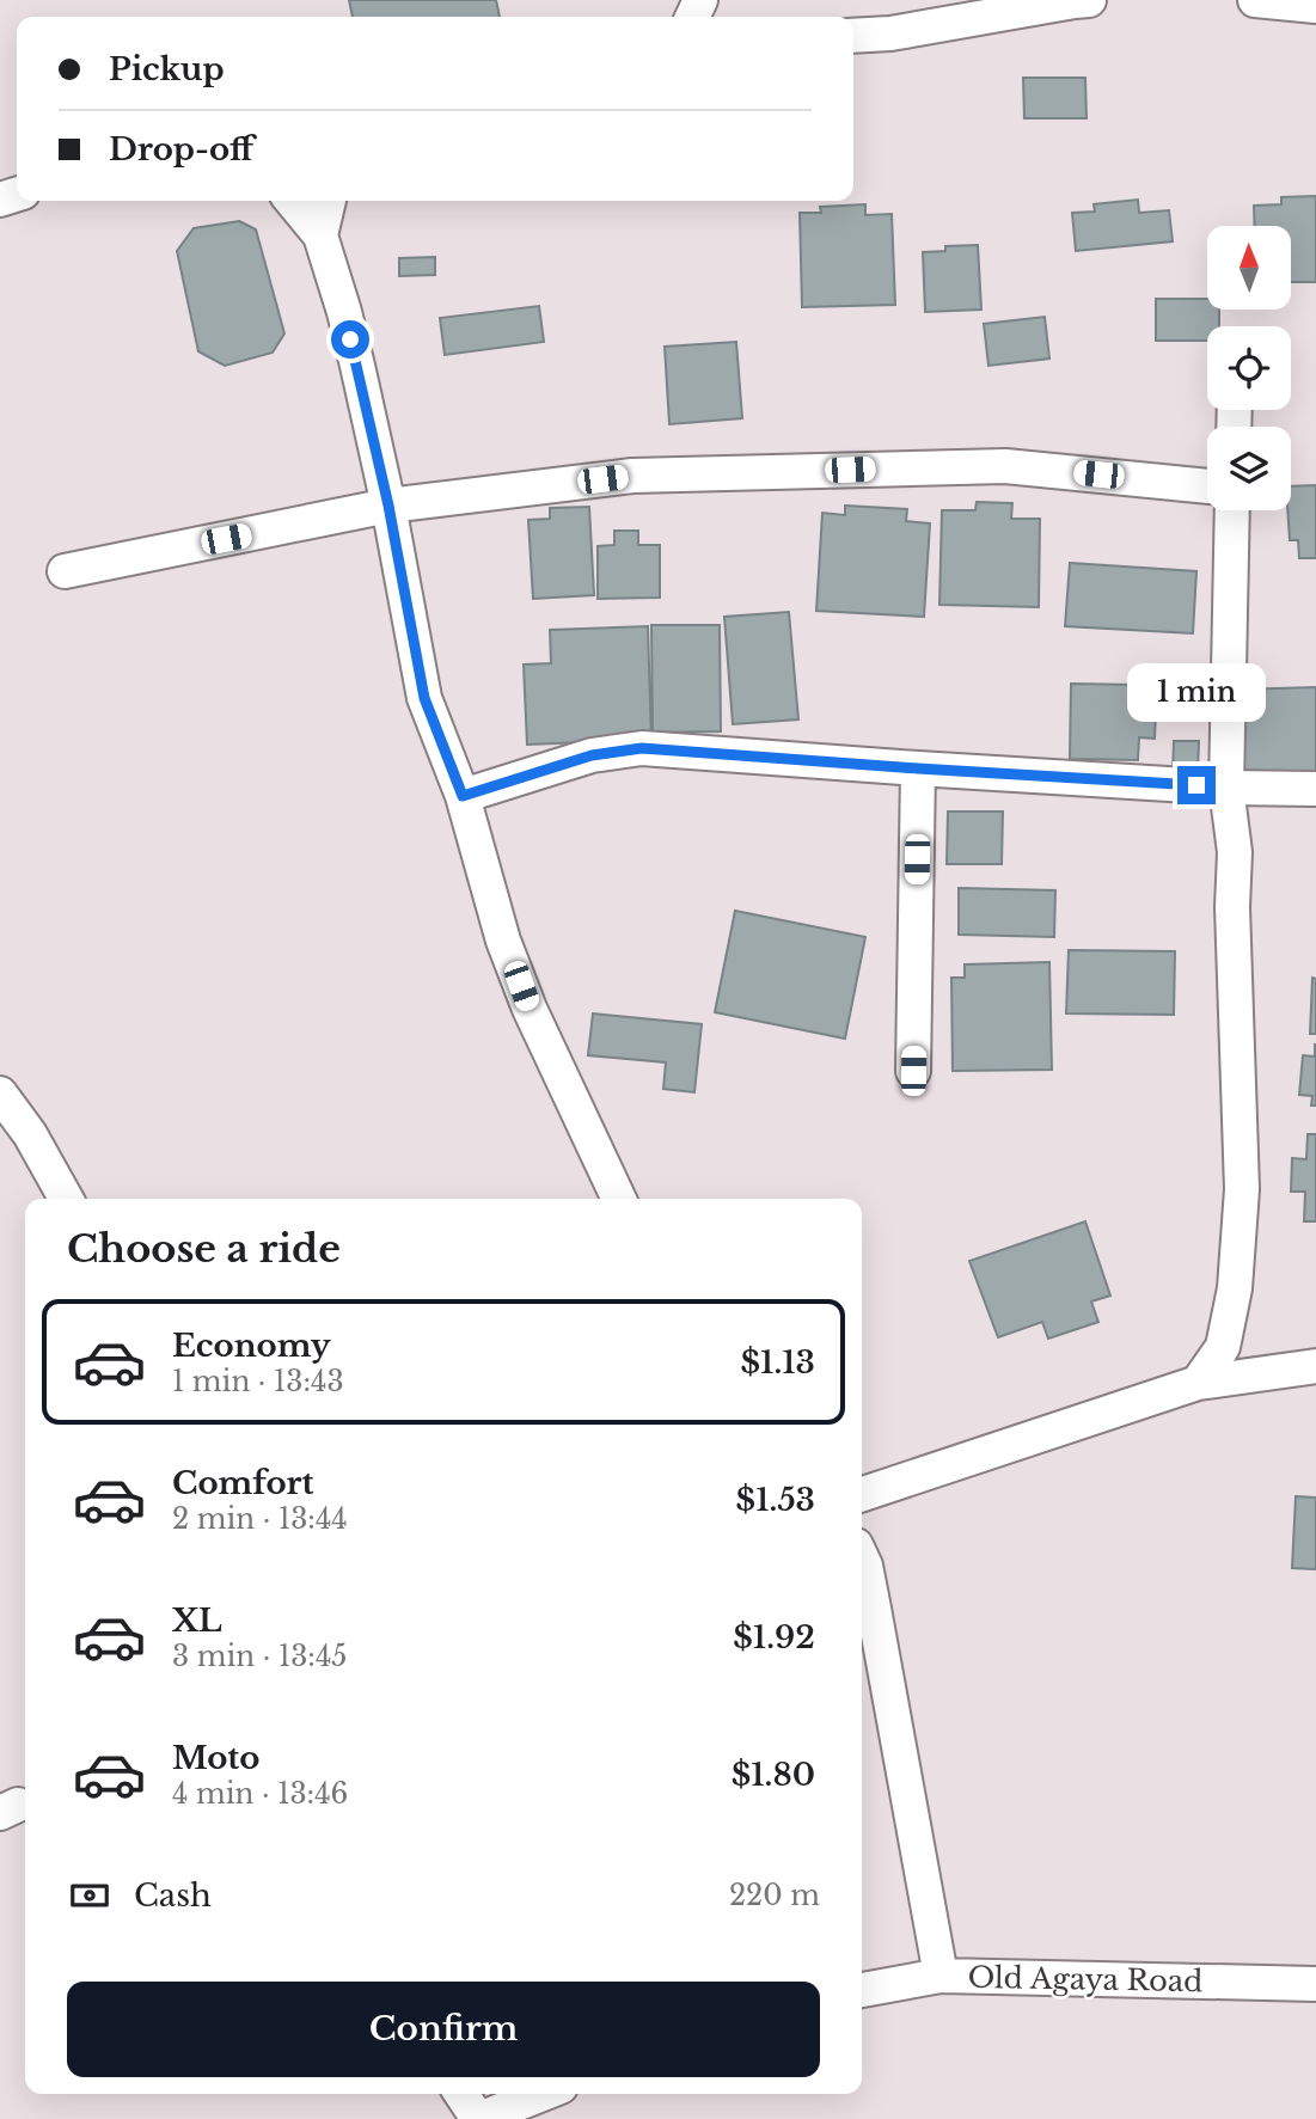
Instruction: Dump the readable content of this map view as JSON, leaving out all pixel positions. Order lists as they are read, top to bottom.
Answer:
{
  "streets": {
    "street": ["Old Agaya Road"]
  },
  "north": "top",
  "page": {
    "banner": ["Pickup", "Drop-off"],
    "bubble": "1 min",
    "heading": "Choose a ride",
    "list": [
      {
        "name": "Economy",
        "note": "1 min · 13:43",
        "value": "$1.13"
      },
      {
        "name": "Comfort",
        "note": "2 min · 13:44",
        "value": "$1.53"
      },
      {
        "name": "XL",
        "note": "3 min · 13:45",
        "value": "$1.92"
      },
      {
        "name": "Moto",
        "note": "4 min · 13:46",
        "value": "$1.80"
      }
    ],
    "pay": ["Cash", "220 m"],
    "buttons": "Confirm"
  }
}
